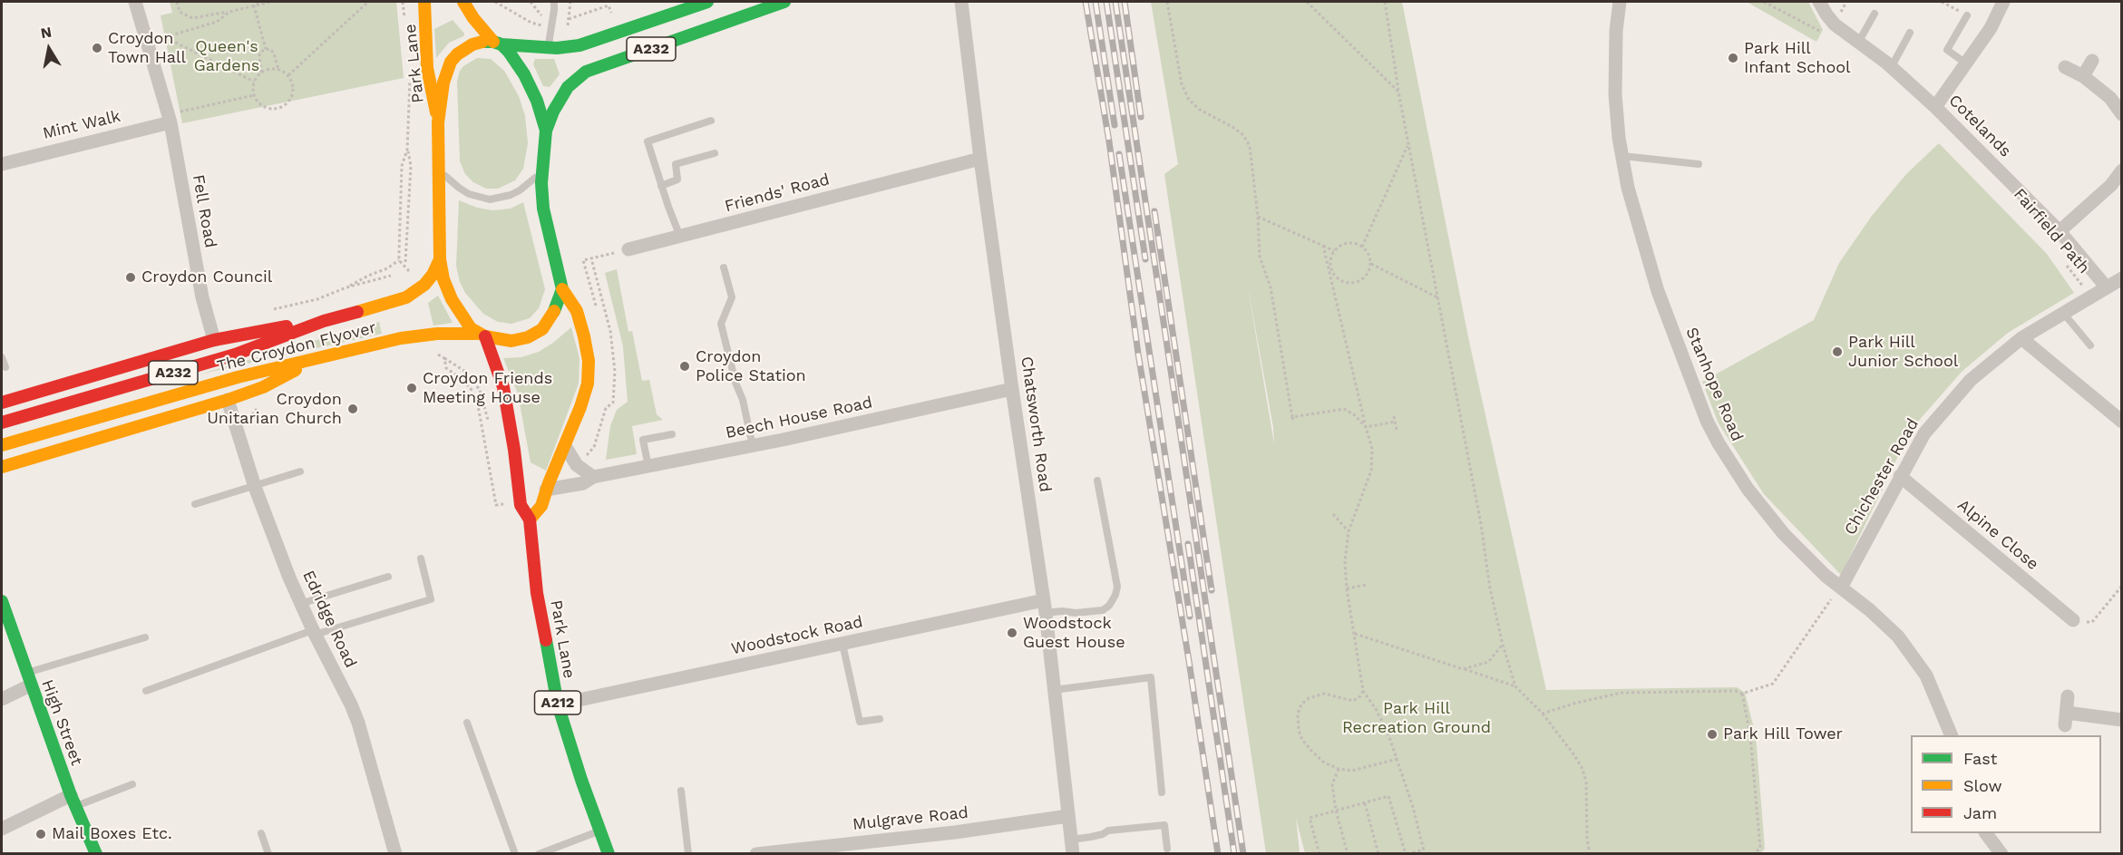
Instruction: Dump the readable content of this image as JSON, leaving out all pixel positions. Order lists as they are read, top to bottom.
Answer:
{
  "streets": {
    "main road": [
      "A232",
      "Park Lane",
      "The Croydon Flyover",
      "A212",
      "High Street"
    ],
    "street": [
      "Mint Walk",
      "Cotelands",
      "Friends' Road",
      "Fell Road",
      "Stanhope Road",
      "Beech House Road",
      "Chatsworth Road",
      "Chichester Road",
      "Alpine Close",
      "Edridge Road",
      "Woodstock Road",
      "Mulgrave Road"
    ],
    "path": ["Fairfield Path"]
  },
  "crossings": [
    ["A232", "Park Lane"],
    ["Park Lane", "The Croydon Flyover"],
    ["Park Lane", "Woodstock Road"],
    ["Mint Walk", "Fell Road"],
    ["Cotelands", "Chichester Road"],
    ["Friends' Road", "Chatsworth Road"],
    ["Fairfield Path", "Chichester Road"],
    ["Stanhope Road", "Chichester Road"],
    ["Beech House Road", "Chatsworth Road"],
    ["Chatsworth Road", "Woodstock Road"],
    ["Chatsworth Road", "Mulgrave Road"],
    ["Chichester Road", "Alpine Close"]
  ],
  "parks": ["Queen's Gardens", "Park Hill Recreation Ground"],
  "places": [
    "Croydon Town Hall",
    "Park Hill Infant School",
    "Croydon Council",
    "Park Hill Junior School",
    "Croydon Police Station",
    "Croydon Friends Meeting House",
    "Croydon Unitarian Church",
    "Woodstock Guest House",
    "Park Hill Tower",
    "Mail Boxes Etc."
  ],
  "legend": ["Fast", "Slow", "Jam"],
  "north": "top"
}
